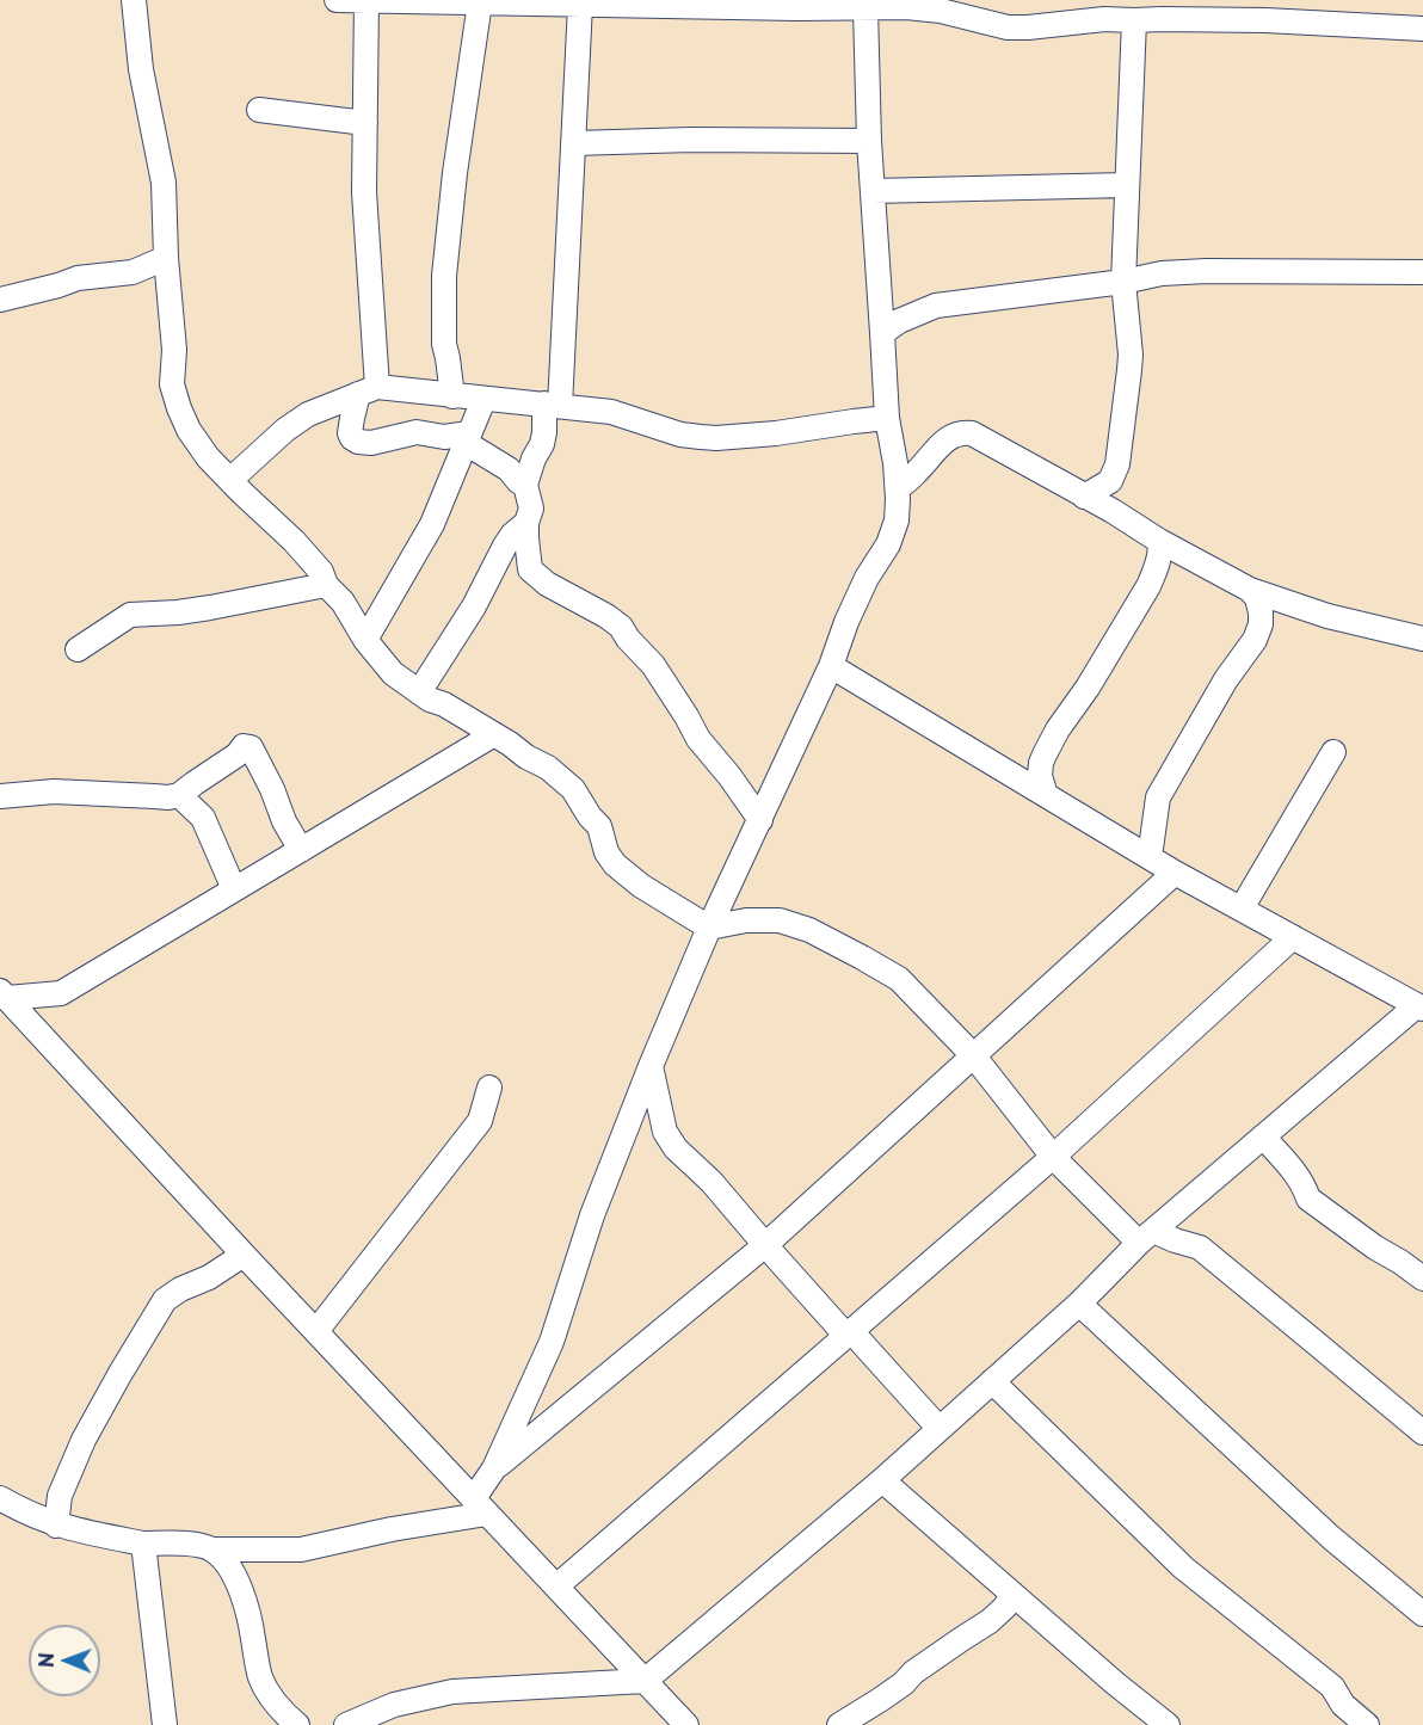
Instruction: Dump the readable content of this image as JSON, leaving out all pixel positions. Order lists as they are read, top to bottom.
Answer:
{
  "north": "left"
}
